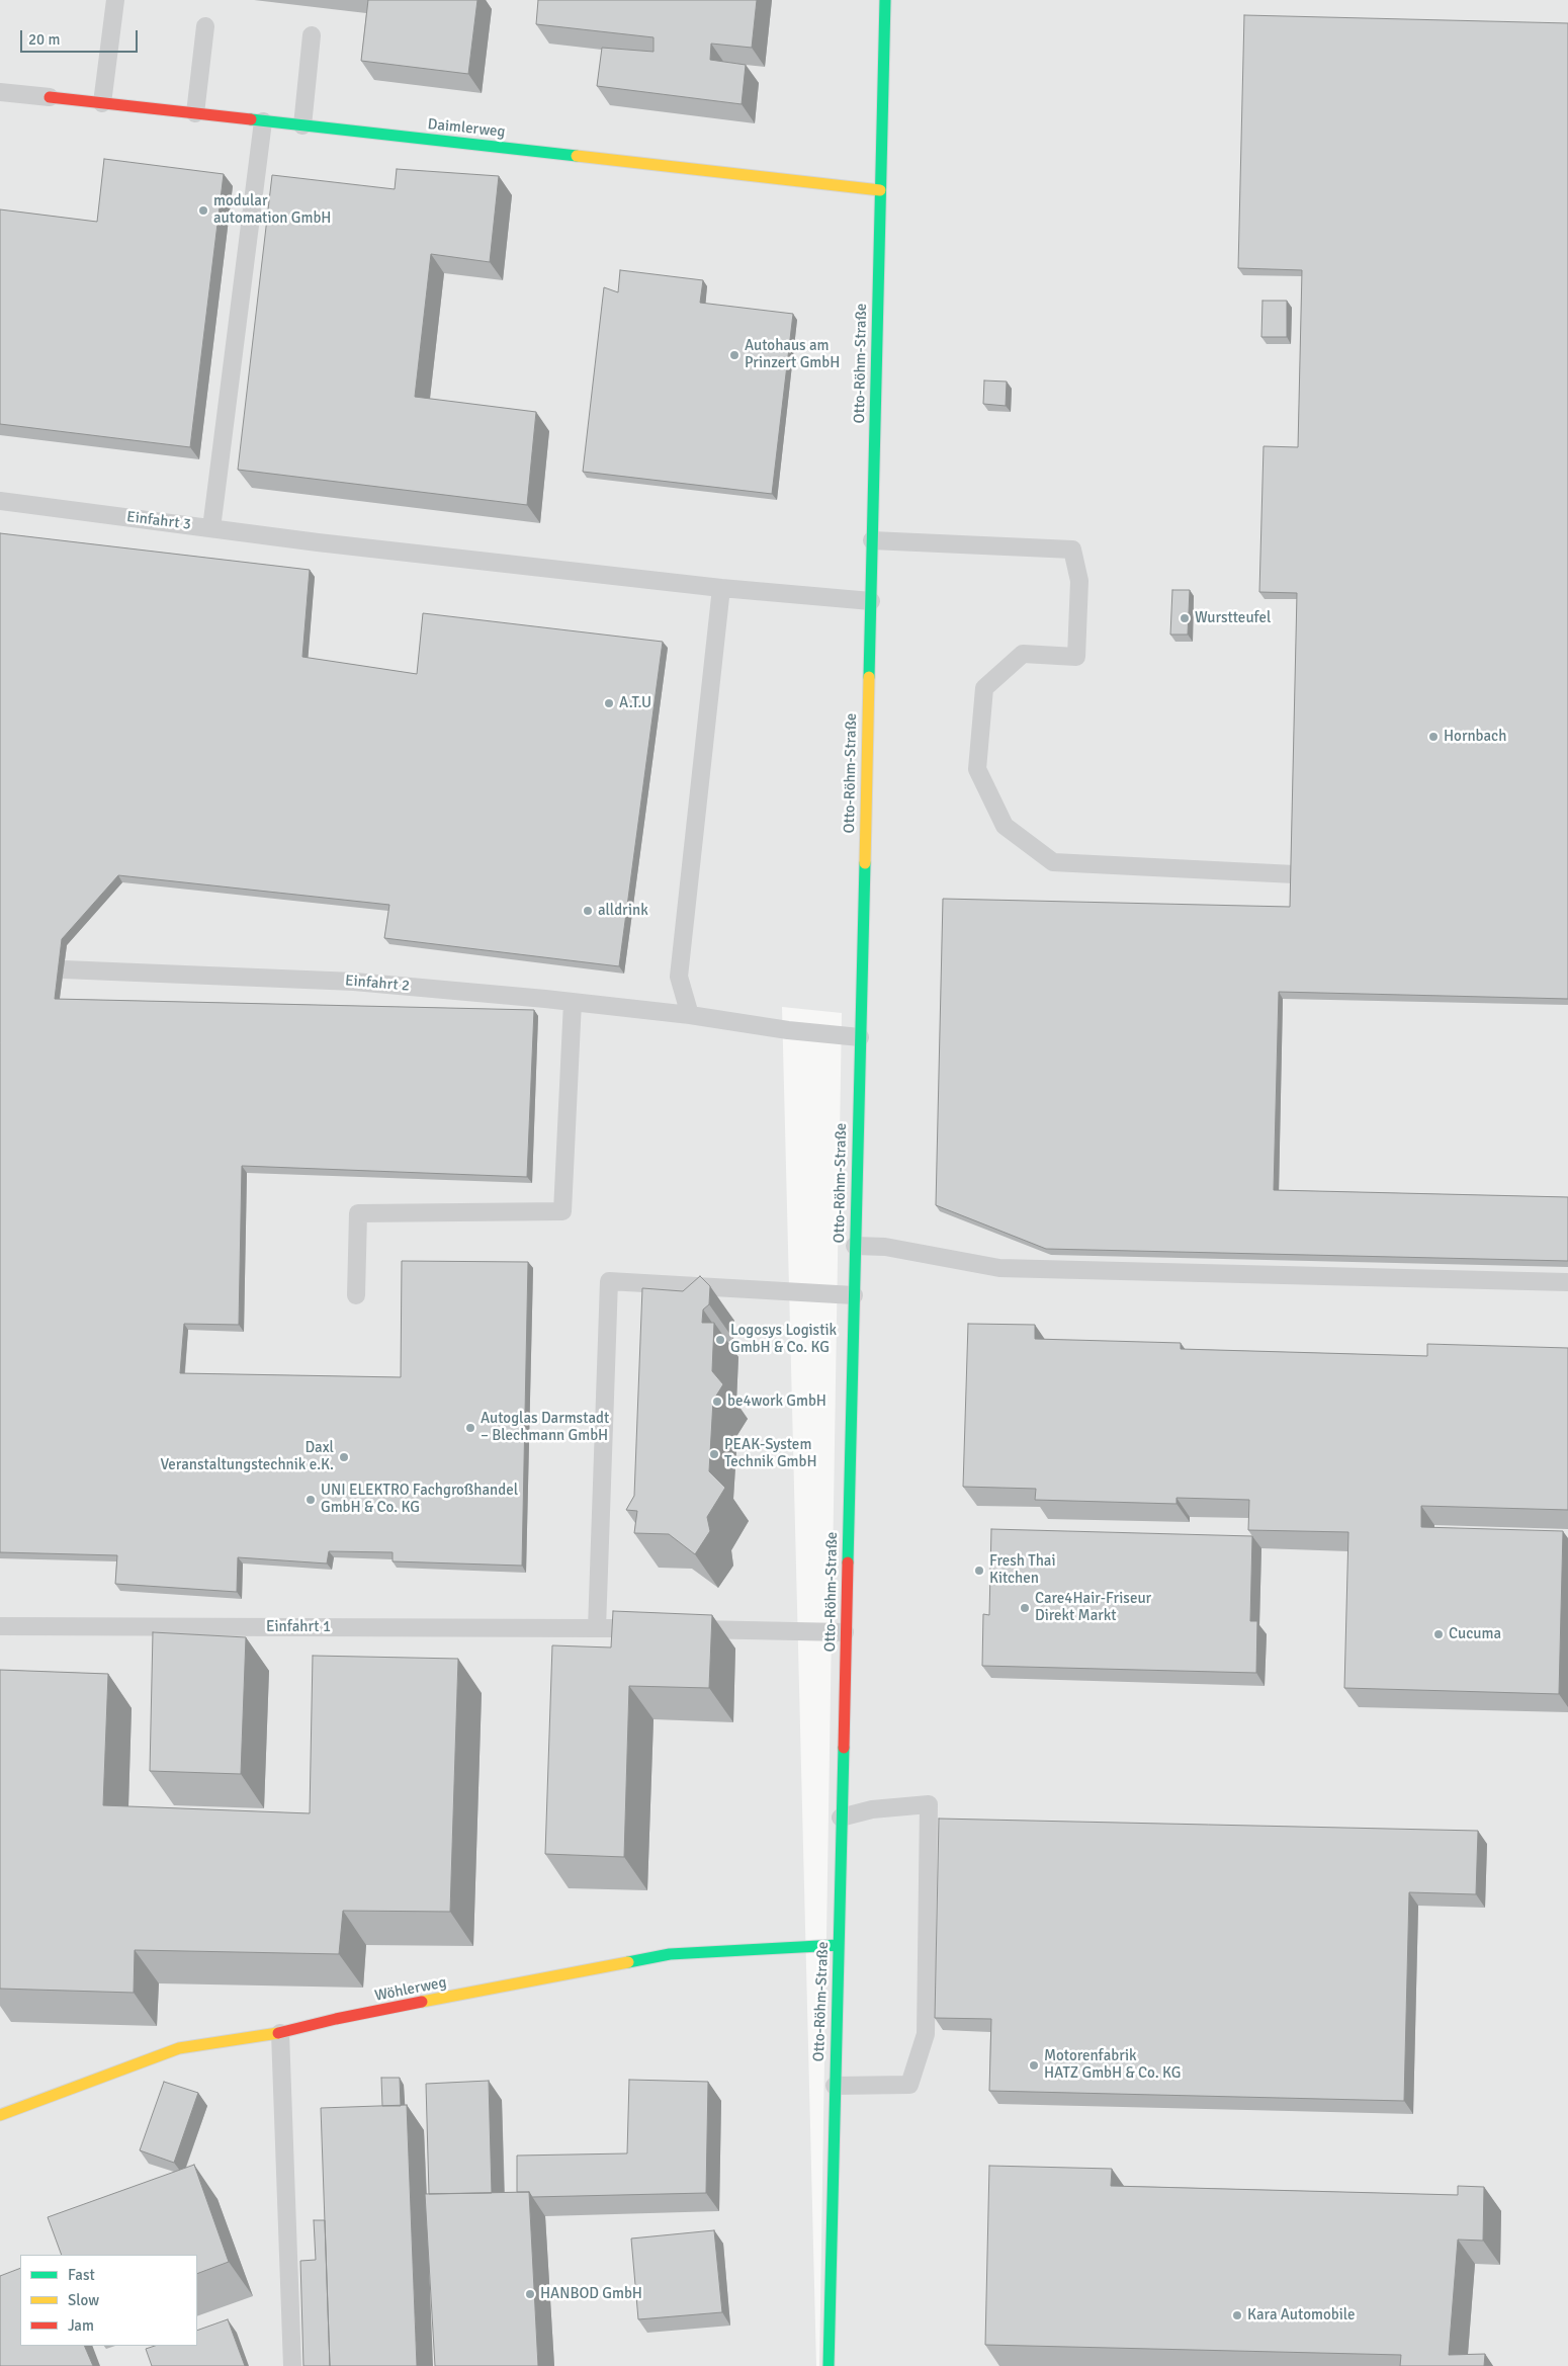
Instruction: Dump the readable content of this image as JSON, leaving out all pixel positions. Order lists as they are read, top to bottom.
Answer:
{
  "streets": {
    "street": ["Daimlerweg", "Otto-Röhm-Straße", "Wöhlerweg"],
    "lane": ["Einfahrt 3", "Einfahrt 2", "Einfahrt 1"]
  },
  "crossings": [
    ["Daimlerweg", "Otto-Röhm-Straße"],
    ["Otto-Röhm-Straße", "Einfahrt 3"],
    ["Otto-Röhm-Straße", "Einfahrt 2"],
    ["Otto-Röhm-Straße", "Wöhlerweg"]
  ],
  "places": [
    "modular automation GmbH",
    "Autohaus am Prinzert GmbH",
    "Wurstteufel",
    "A.T.U",
    "Hornbach",
    "alldrink",
    "Logosys Logistik GmbH & Co. KG",
    "be4work GmbH",
    "Autoglas Darmstadt – Blechmann GmbH",
    "PEAK-System Technik GmbH",
    "Daxl Veranstaltungstechnik e.K.",
    "UNI ELEKTRO Fachgroßhandel GmbH & Co. KG",
    "Fresh Thai Kitchen",
    "Care4Hair-Friseur Direkt Markt",
    "Cucuma",
    "Motorenfabrik HATZ GmbH & Co. KG",
    "HANBOD GmbH",
    "Kara Automobile"
  ],
  "legend": ["Fast", "Slow", "Jam"],
  "scale_bar": "20 m"
}
